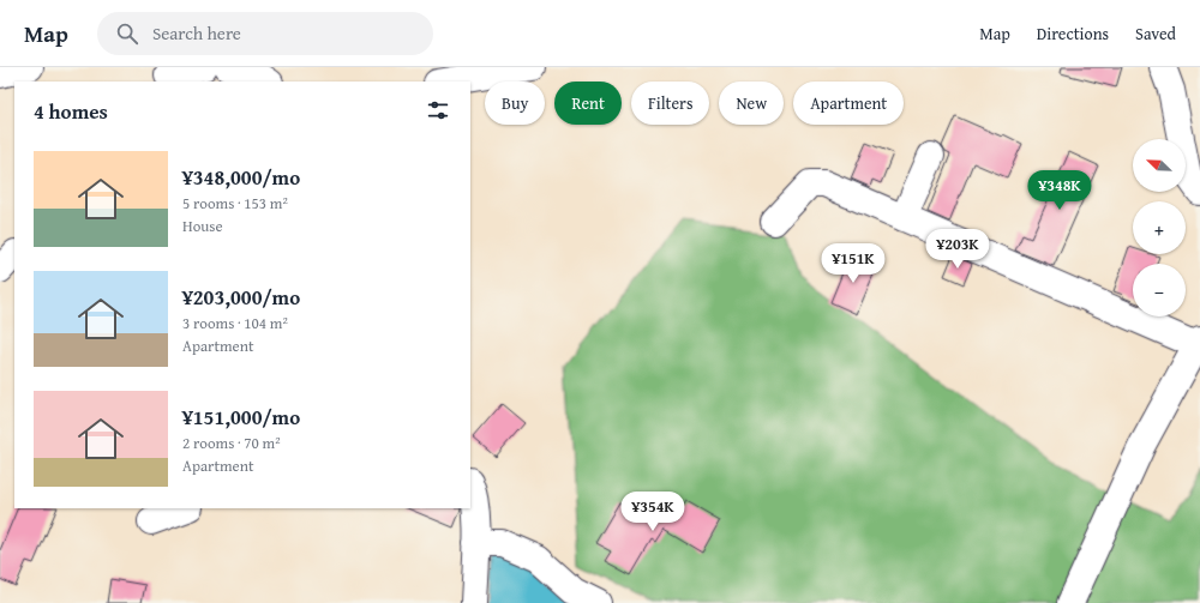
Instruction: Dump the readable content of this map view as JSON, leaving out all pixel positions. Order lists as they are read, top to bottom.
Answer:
{
  "north": "top left",
  "page": {
    "header": "Map",
    "search": "Search here",
    "nav": ["Map", "Directions", "Saved"],
    "chip": [
      "Buy",
      "Rent",
      "Filters",
      "New",
      "Apartment"
    ],
    "heading": "4 homes",
    "map_buttons": ["+", "−"],
    "list": [
      {
        "name": "¥348,000/mo",
        "note": "5 rooms · 153 m² · House"
      },
      {
        "name": "¥203,000/mo",
        "note": "3 rooms · 104 m² · Apartment"
      },
      {
        "name": "¥151,000/mo",
        "note": "2 rooms · 70 m² · Apartment"
      }
    ],
    "price": [
      "¥348K",
      "¥203K",
      "¥151K",
      "¥354K"
    ]
  }
}
